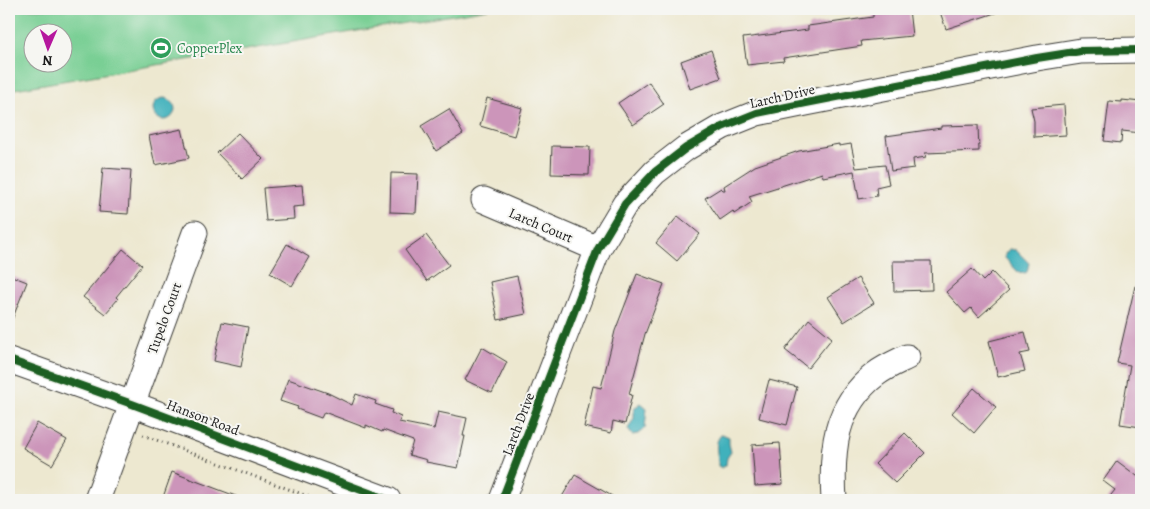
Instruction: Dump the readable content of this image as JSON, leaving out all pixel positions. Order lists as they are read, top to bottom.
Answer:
{
  "streets": {
    "street": [
      "Larch Drive",
      "Larch Court",
      "Tupelo Court",
      "Hanson Road"
    ]
  },
  "crossings": [
    ["Larch Drive", "Larch Court"],
    ["Tupelo Court", "Hanson Road"]
  ],
  "places": {
    "sports": ["CopperPlex"]
  },
  "north": "bottom"
}
